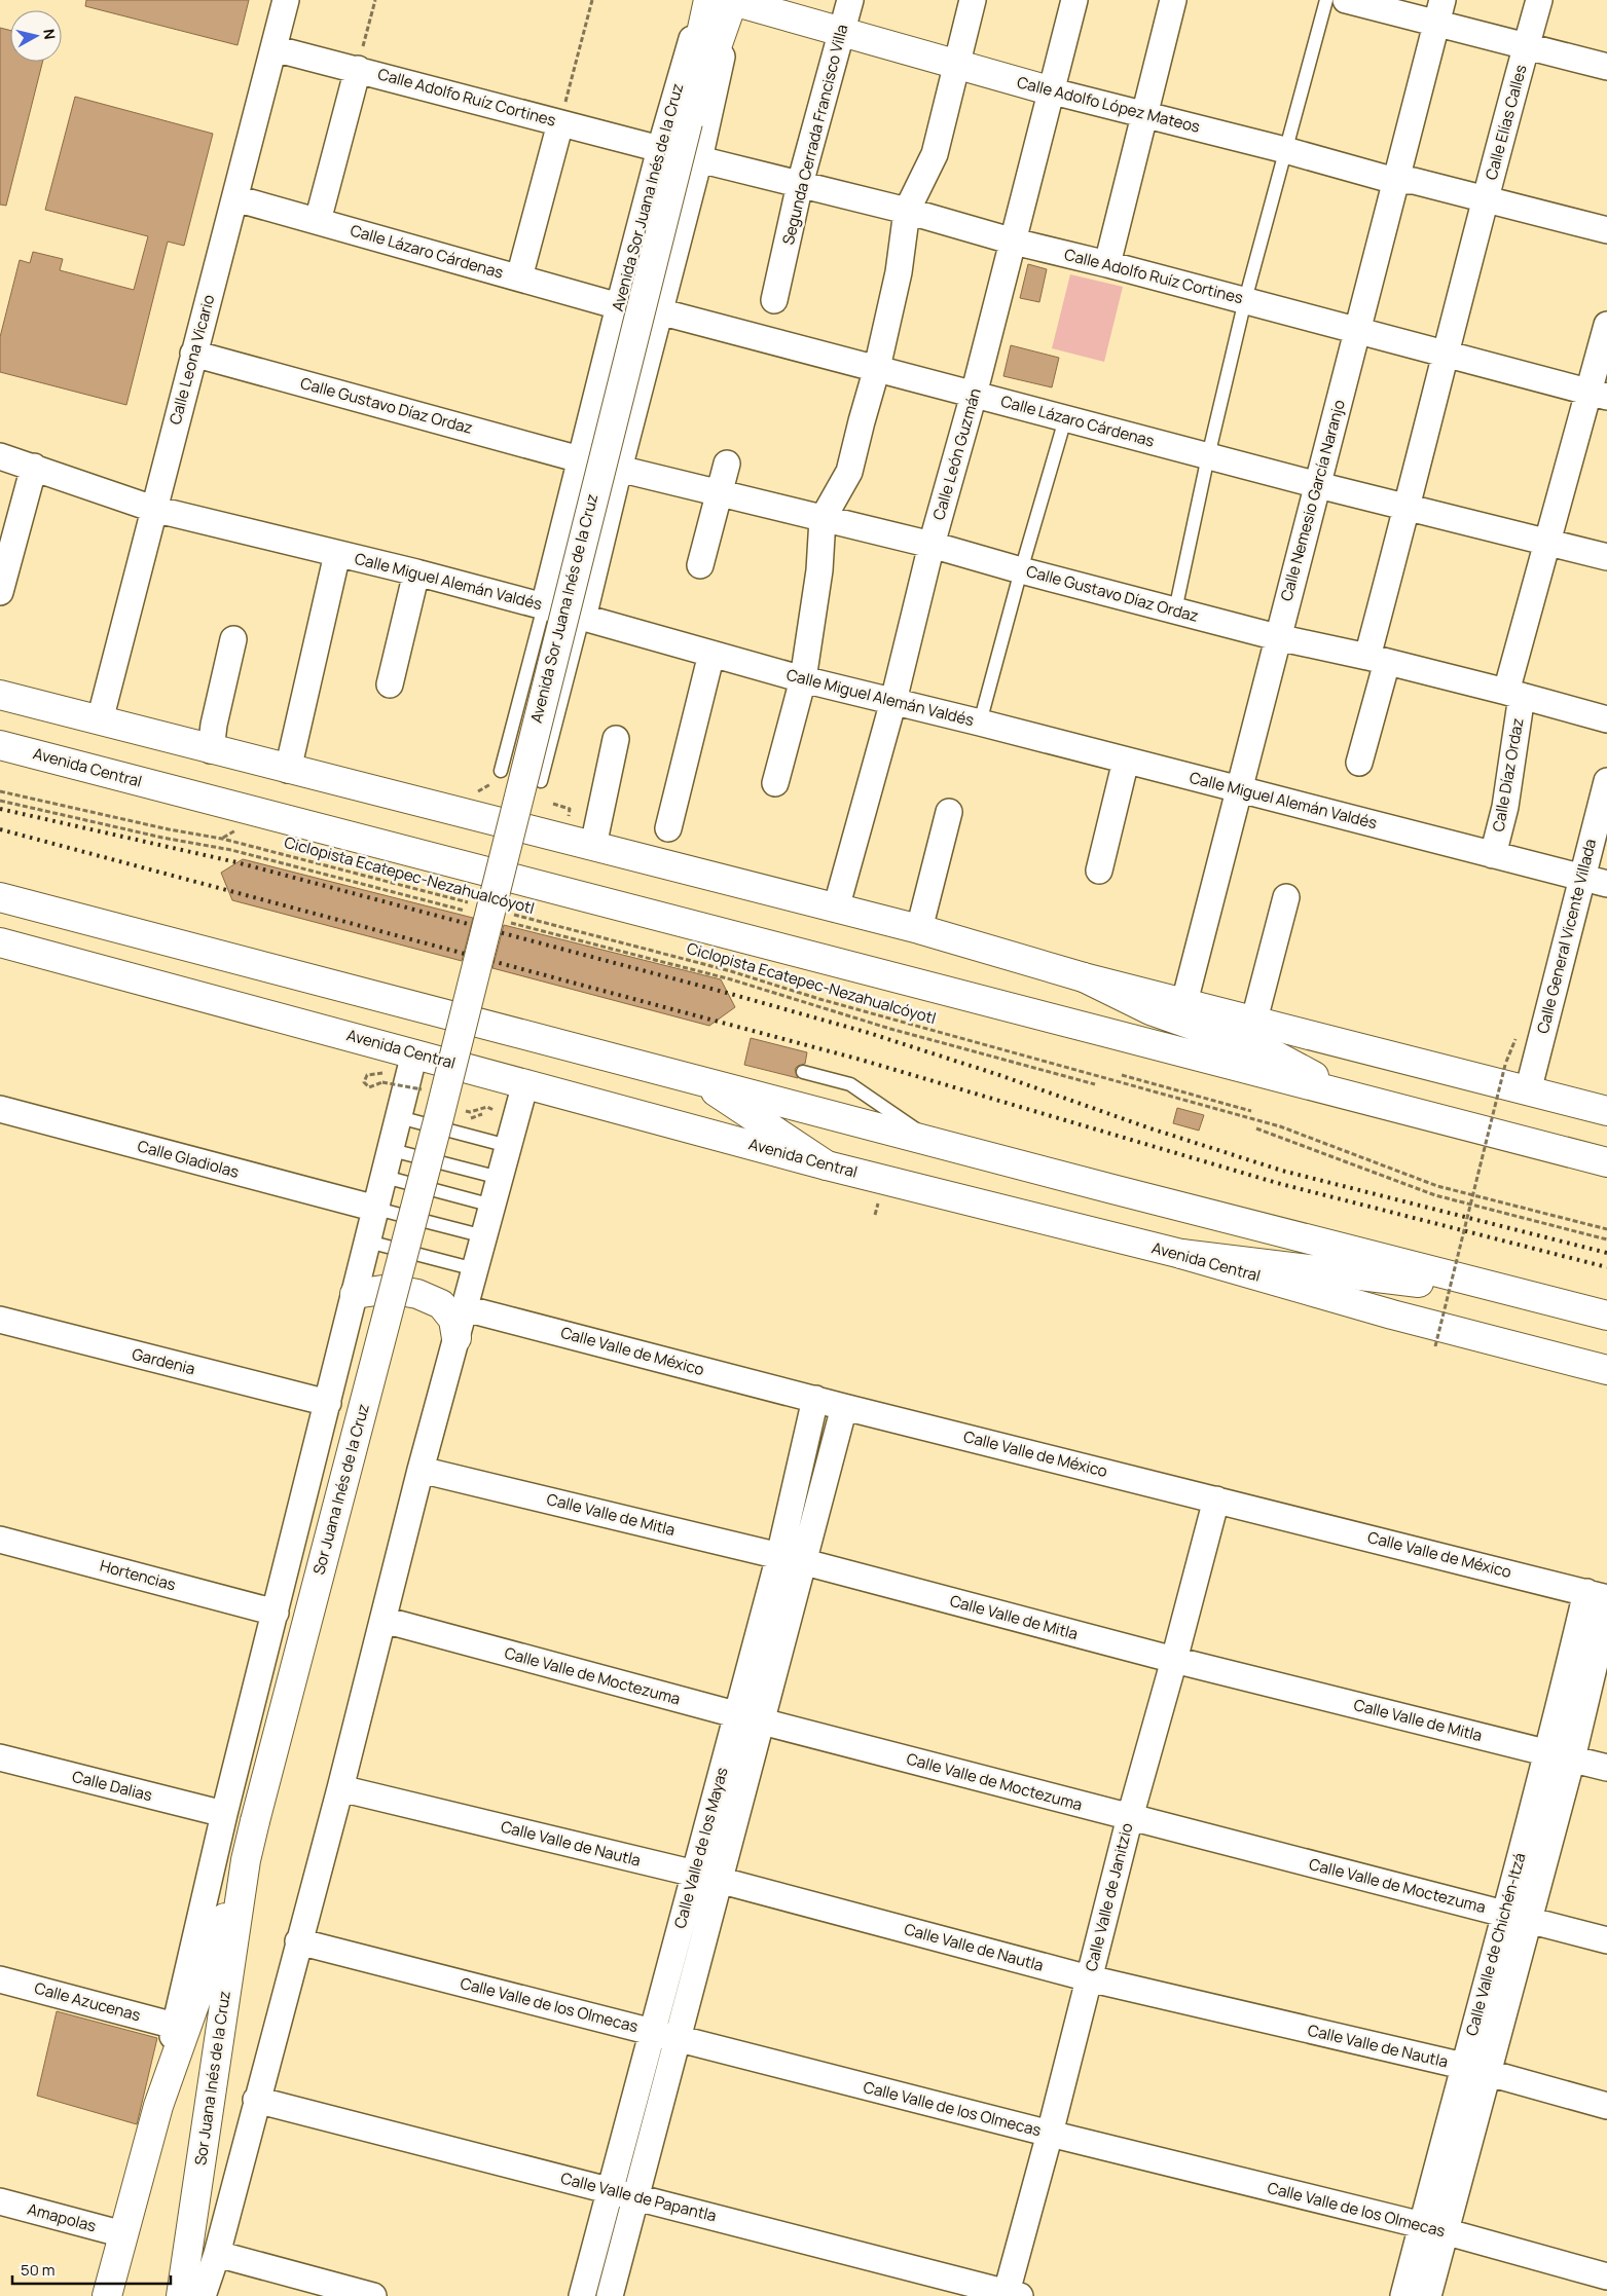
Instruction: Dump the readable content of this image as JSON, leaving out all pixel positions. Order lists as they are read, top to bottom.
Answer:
{
  "streets": {
    "main road": [
      "Calle Adolfo López Mateos",
      "Avenida Sor Juana Inés de la Cruz",
      "Avenida Central",
      "Sor Juana Inés de la Cruz"
    ],
    "street": [
      "Calle Adolfo Ruíz Cortines",
      "Calle Elías Calles",
      "Segunda Cerrada Francisco Villa",
      "Calle Lázaro Cárdenas",
      "Calle Leona Vicario",
      "Calle Gustavo Díaz Ordaz",
      "Calle León Guzmán",
      "Calle Nemesio García Naranjo",
      "Calle Miguel Alemán Valdés",
      "Calle Díaz Ordaz",
      "Calle General Vicente Villada",
      "Calle Gladiolas",
      "Calle Valle de México",
      "Gardenia",
      "Calle Valle de Mitla",
      "Hortencias",
      "Calle Valle de Moctezuma",
      "Calle Dalias",
      "Calle Valle de Nautla",
      "Calle Valle de los Mayas",
      "Calle Valle de Janitzio",
      "Calle Valle de Chichén-Itzá",
      "Calle Azucenas",
      "Calle Valle de los Olmecas",
      "Calle Valle de Papantla",
      "Amapolas"
    ],
    "path": ["Ciclopista Ecatepec-Nezahualcóyotl"]
  },
  "crossings": [
    ["Calle Adolfo Ruíz Cortines", "Segunda Cerrada Francisco Villa"],
    ["Calle Adolfo Ruíz Cortines", "Avenida Sor Juana Inés de la Cruz"],
    ["Calle Adolfo Ruíz Cortines", "Calle Leona Vicario"],
    ["Calle Adolfo Ruíz Cortines", "Calle León Guzmán"],
    ["Calle Adolfo Ruíz Cortines", "Calle Nemesio García Naranjo"],
    ["Calle Adolfo López Mateos", "Calle Elías Calles"],
    ["Calle Adolfo López Mateos", "Segunda Cerrada Francisco Villa"],
    ["Calle Adolfo López Mateos", "Avenida Sor Juana Inés de la Cruz"],
    ["Calle Adolfo López Mateos", "Calle León Guzmán"],
    ["Calle Adolfo López Mateos", "Calle Nemesio García Naranjo"],
    ["Avenida Sor Juana Inés de la Cruz", "Calle Lázaro Cárdenas"],
    ["Avenida Sor Juana Inés de la Cruz", "Calle Gustavo Díaz Ordaz"],
    ["Avenida Sor Juana Inés de la Cruz", "Calle Miguel Alemán Valdés"],
    ["Avenida Sor Juana Inés de la Cruz", "Sor Juana Inés de la Cruz"],
    ["Calle Lázaro Cárdenas", "Calle Leona Vicario"],
    ["Calle Lázaro Cárdenas", "Calle León Guzmán"],
    ["Calle Lázaro Cárdenas", "Calle Nemesio García Naranjo"],
    ["Calle Leona Vicario", "Calle Gustavo Díaz Ordaz"],
    ["Calle Leona Vicario", "Calle Miguel Alemán Valdés"],
    ["Calle Gustavo Díaz Ordaz", "Calle León Guzmán"],
    ["Calle Gustavo Díaz Ordaz", "Calle Nemesio García Naranjo"],
    ["Calle Gustavo Díaz Ordaz", "Calle Díaz Ordaz"],
    ["Calle León Guzmán", "Calle Miguel Alemán Valdés"],
    ["Calle Nemesio García Naranjo", "Calle Miguel Alemán Valdés"],
    ["Calle Miguel Alemán Valdés", "Calle Díaz Ordaz"],
    ["Calle Miguel Alemán Valdés", "Calle General Vicente Villada"],
    ["Calle Valle de México", "Calle Valle de los Mayas"],
    ["Calle Valle de México", "Calle Valle de Janitzio"],
    ["Calle Valle de México", "Calle Valle de Chichén-Itzá"],
    ["Sor Juana Inés de la Cruz", "Amapolas"],
    ["Calle Valle de Mitla", "Calle Valle de los Mayas"],
    ["Calle Valle de Mitla", "Calle Valle de Janitzio"],
    ["Calle Valle de Mitla", "Calle Valle de Chichén-Itzá"],
    ["Calle Valle de Moctezuma", "Calle Valle de los Mayas"],
    ["Calle Valle de Moctezuma", "Calle Valle de Janitzio"],
    ["Calle Valle de Moctezuma", "Calle Valle de Chichén-Itzá"],
    ["Calle Valle de Nautla", "Calle Valle de los Mayas"],
    ["Calle Valle de Nautla", "Calle Valle de Janitzio"],
    ["Calle Valle de Nautla", "Calle Valle de Chichén-Itzá"],
    ["Calle Valle de los Mayas", "Calle Valle de los Olmecas"],
    ["Calle Valle de los Mayas", "Calle Valle de Papantla"],
    ["Calle Valle de Janitzio", "Calle Valle de los Olmecas"],
    ["Calle Valle de Janitzio", "Calle Valle de Papantla"],
    ["Calle Valle de Chichén-Itzá", "Calle Valle de los Olmecas"]
  ],
  "scale_bar": "50 m",
  "north": "right"
}
